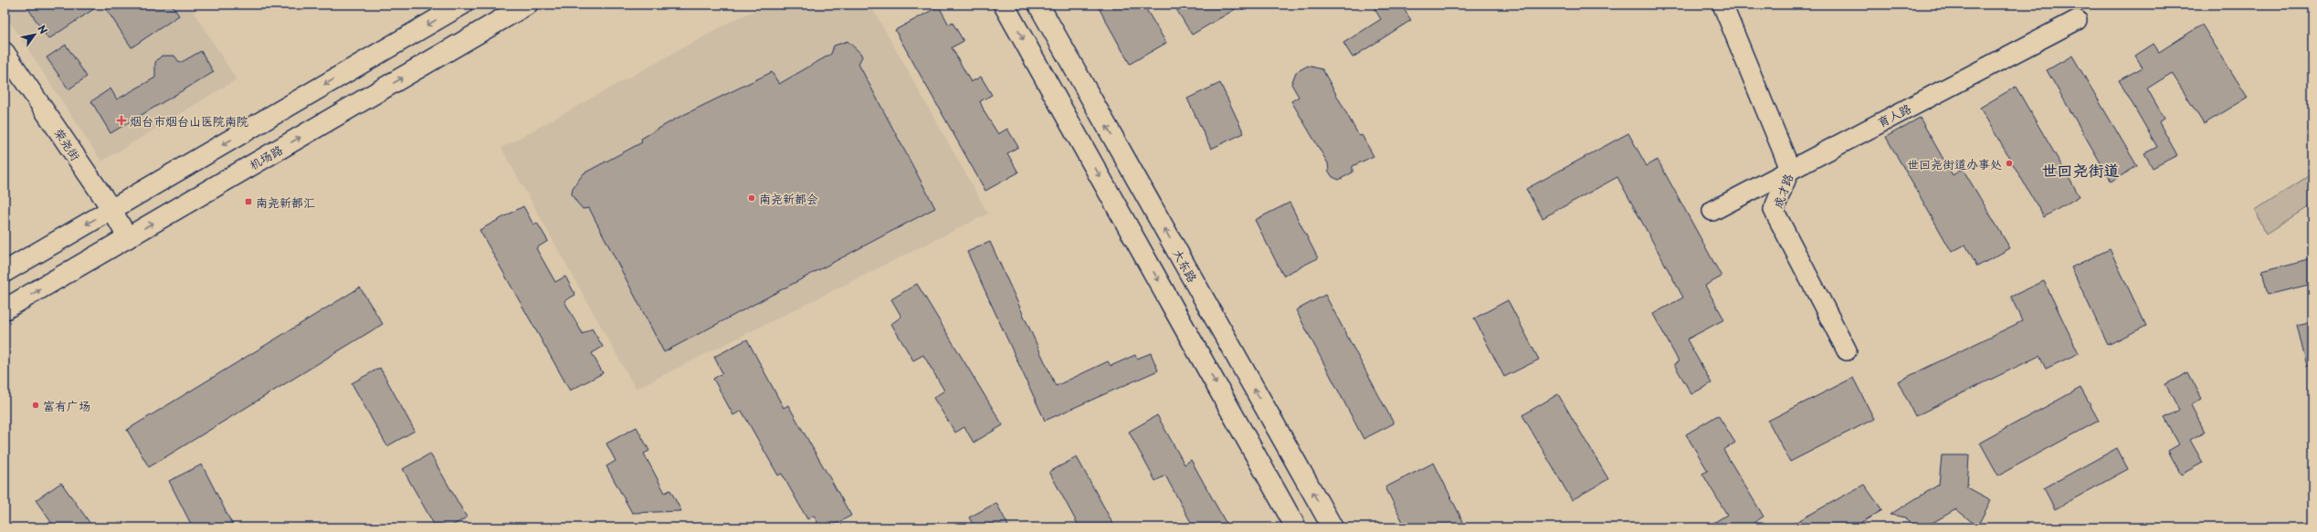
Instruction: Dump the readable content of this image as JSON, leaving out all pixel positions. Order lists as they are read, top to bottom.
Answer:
{
  "streets": {
    "main road": ["机场路", "大东路"],
    "street": ["育人路", "荣尧街", "成才路"]
  },
  "crossings": [
    ["育人路", "成才路"],
    ["荣尧街", "机场路"]
  ],
  "districts": ["世回尧街道"],
  "places": {
    "health": ["烟台市烟台山医院南院"],
    "other": ["世回尧街道办事处", "南尧新都会", "富有广场"],
    "transit": ["南尧新都汇"]
  },
  "north": "top right"
}
